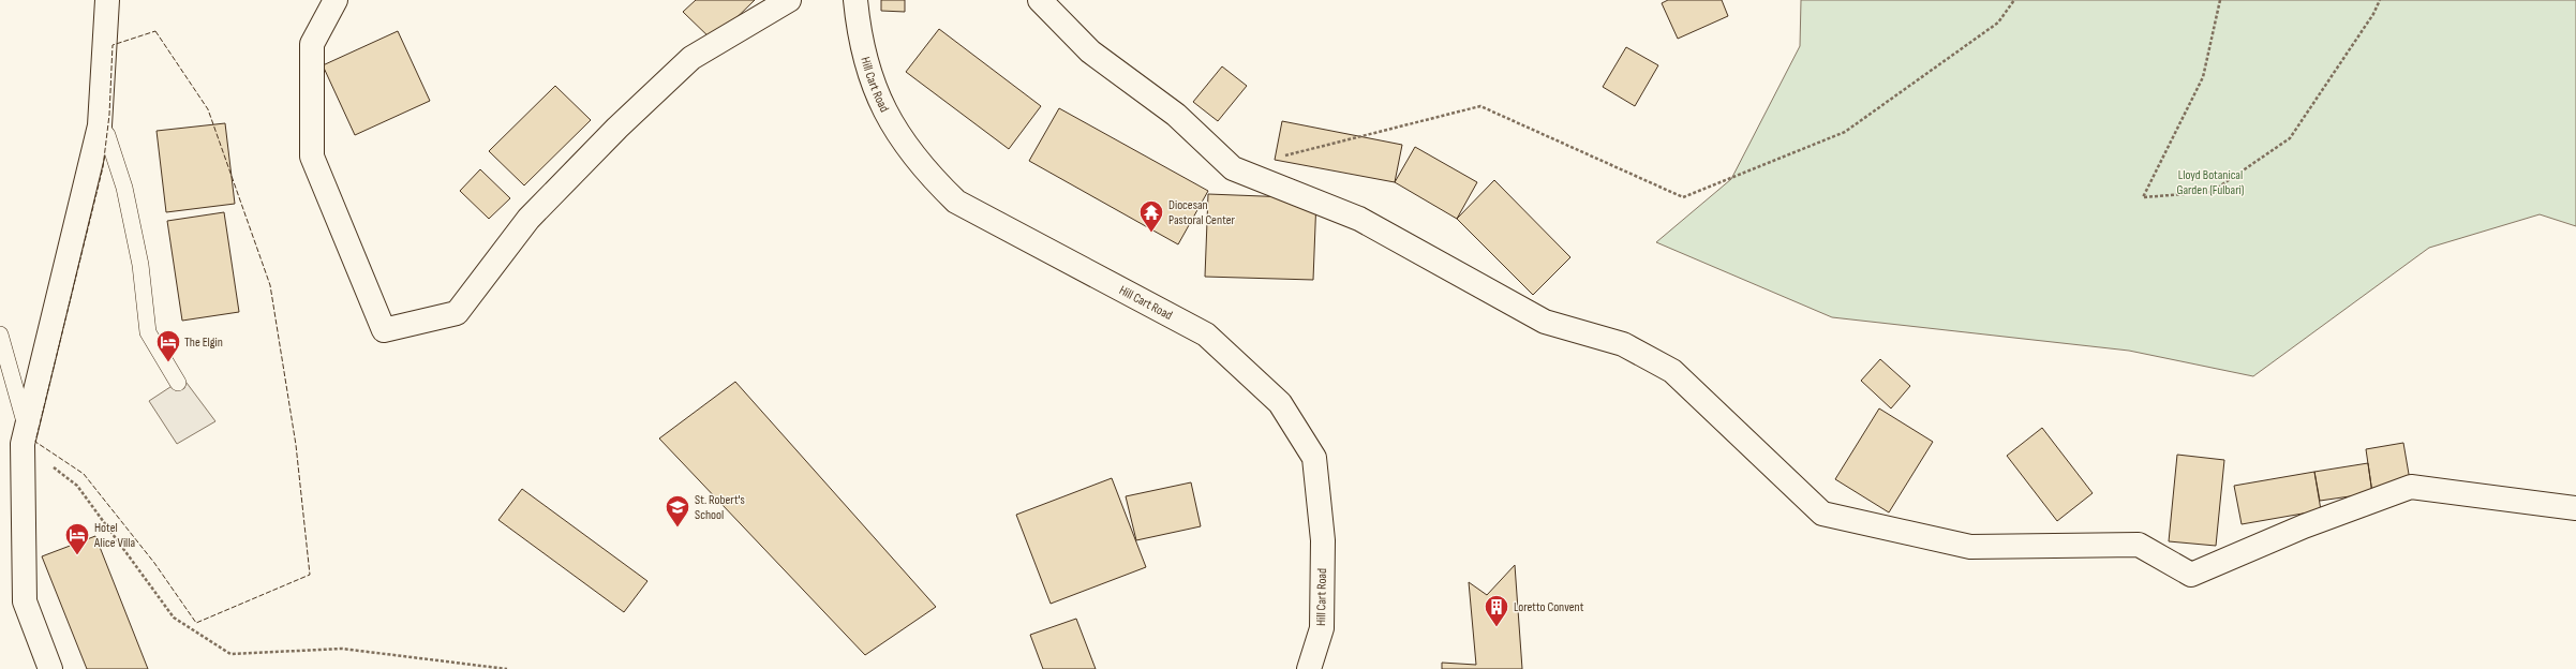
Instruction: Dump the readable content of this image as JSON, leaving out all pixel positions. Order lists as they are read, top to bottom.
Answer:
{
  "streets": {
    "main road": ["Hill Cart Road"]
  },
  "parks": ["Lloyd Botanical Garden (Fulbari)"],
  "places": {
    "temple": ["Diocesan Pastoral Center"],
    "hotel": ["The Elgin", "Hotel Alice Villa"],
    "school or university": ["St. Robert's School"],
    "building": ["Loretto Convent"]
  }
}
